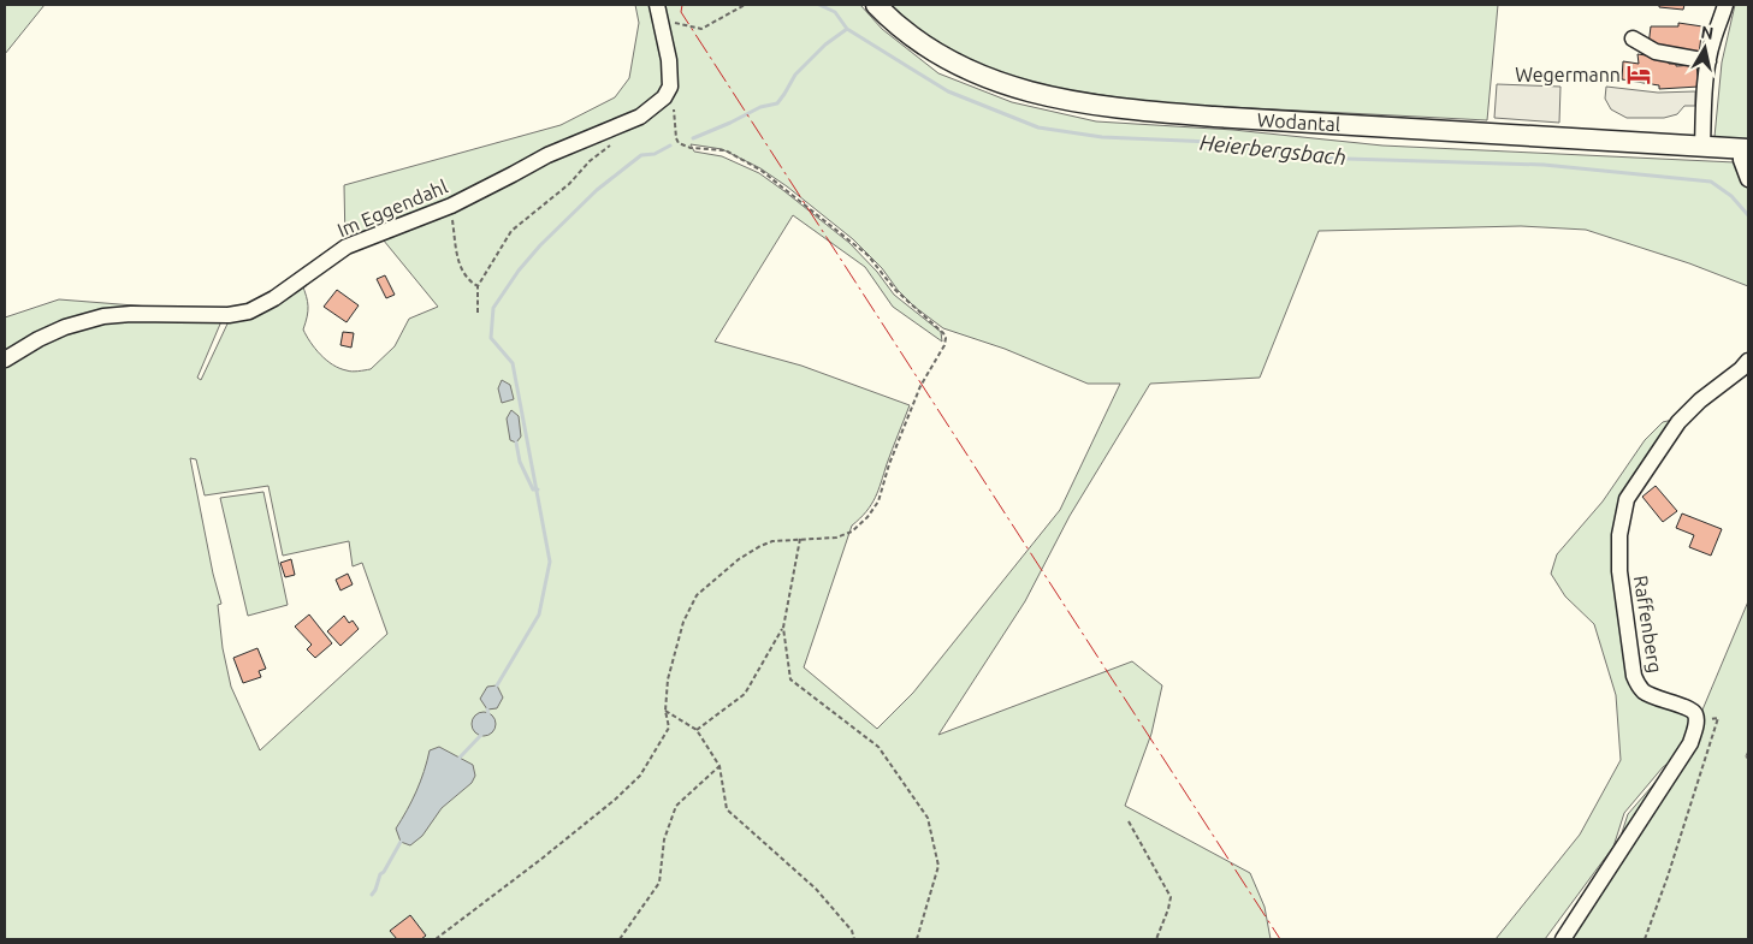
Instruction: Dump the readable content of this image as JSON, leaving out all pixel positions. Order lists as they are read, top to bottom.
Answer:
{
  "streets": {
    "main road": ["Wodantal"],
    "street": ["Im Eggendahl", "Raffenberg"]
  },
  "water": ["Heierbergsbach"],
  "places": {
    "hotel": ["Wegermann"]
  },
  "north": "top"
}
